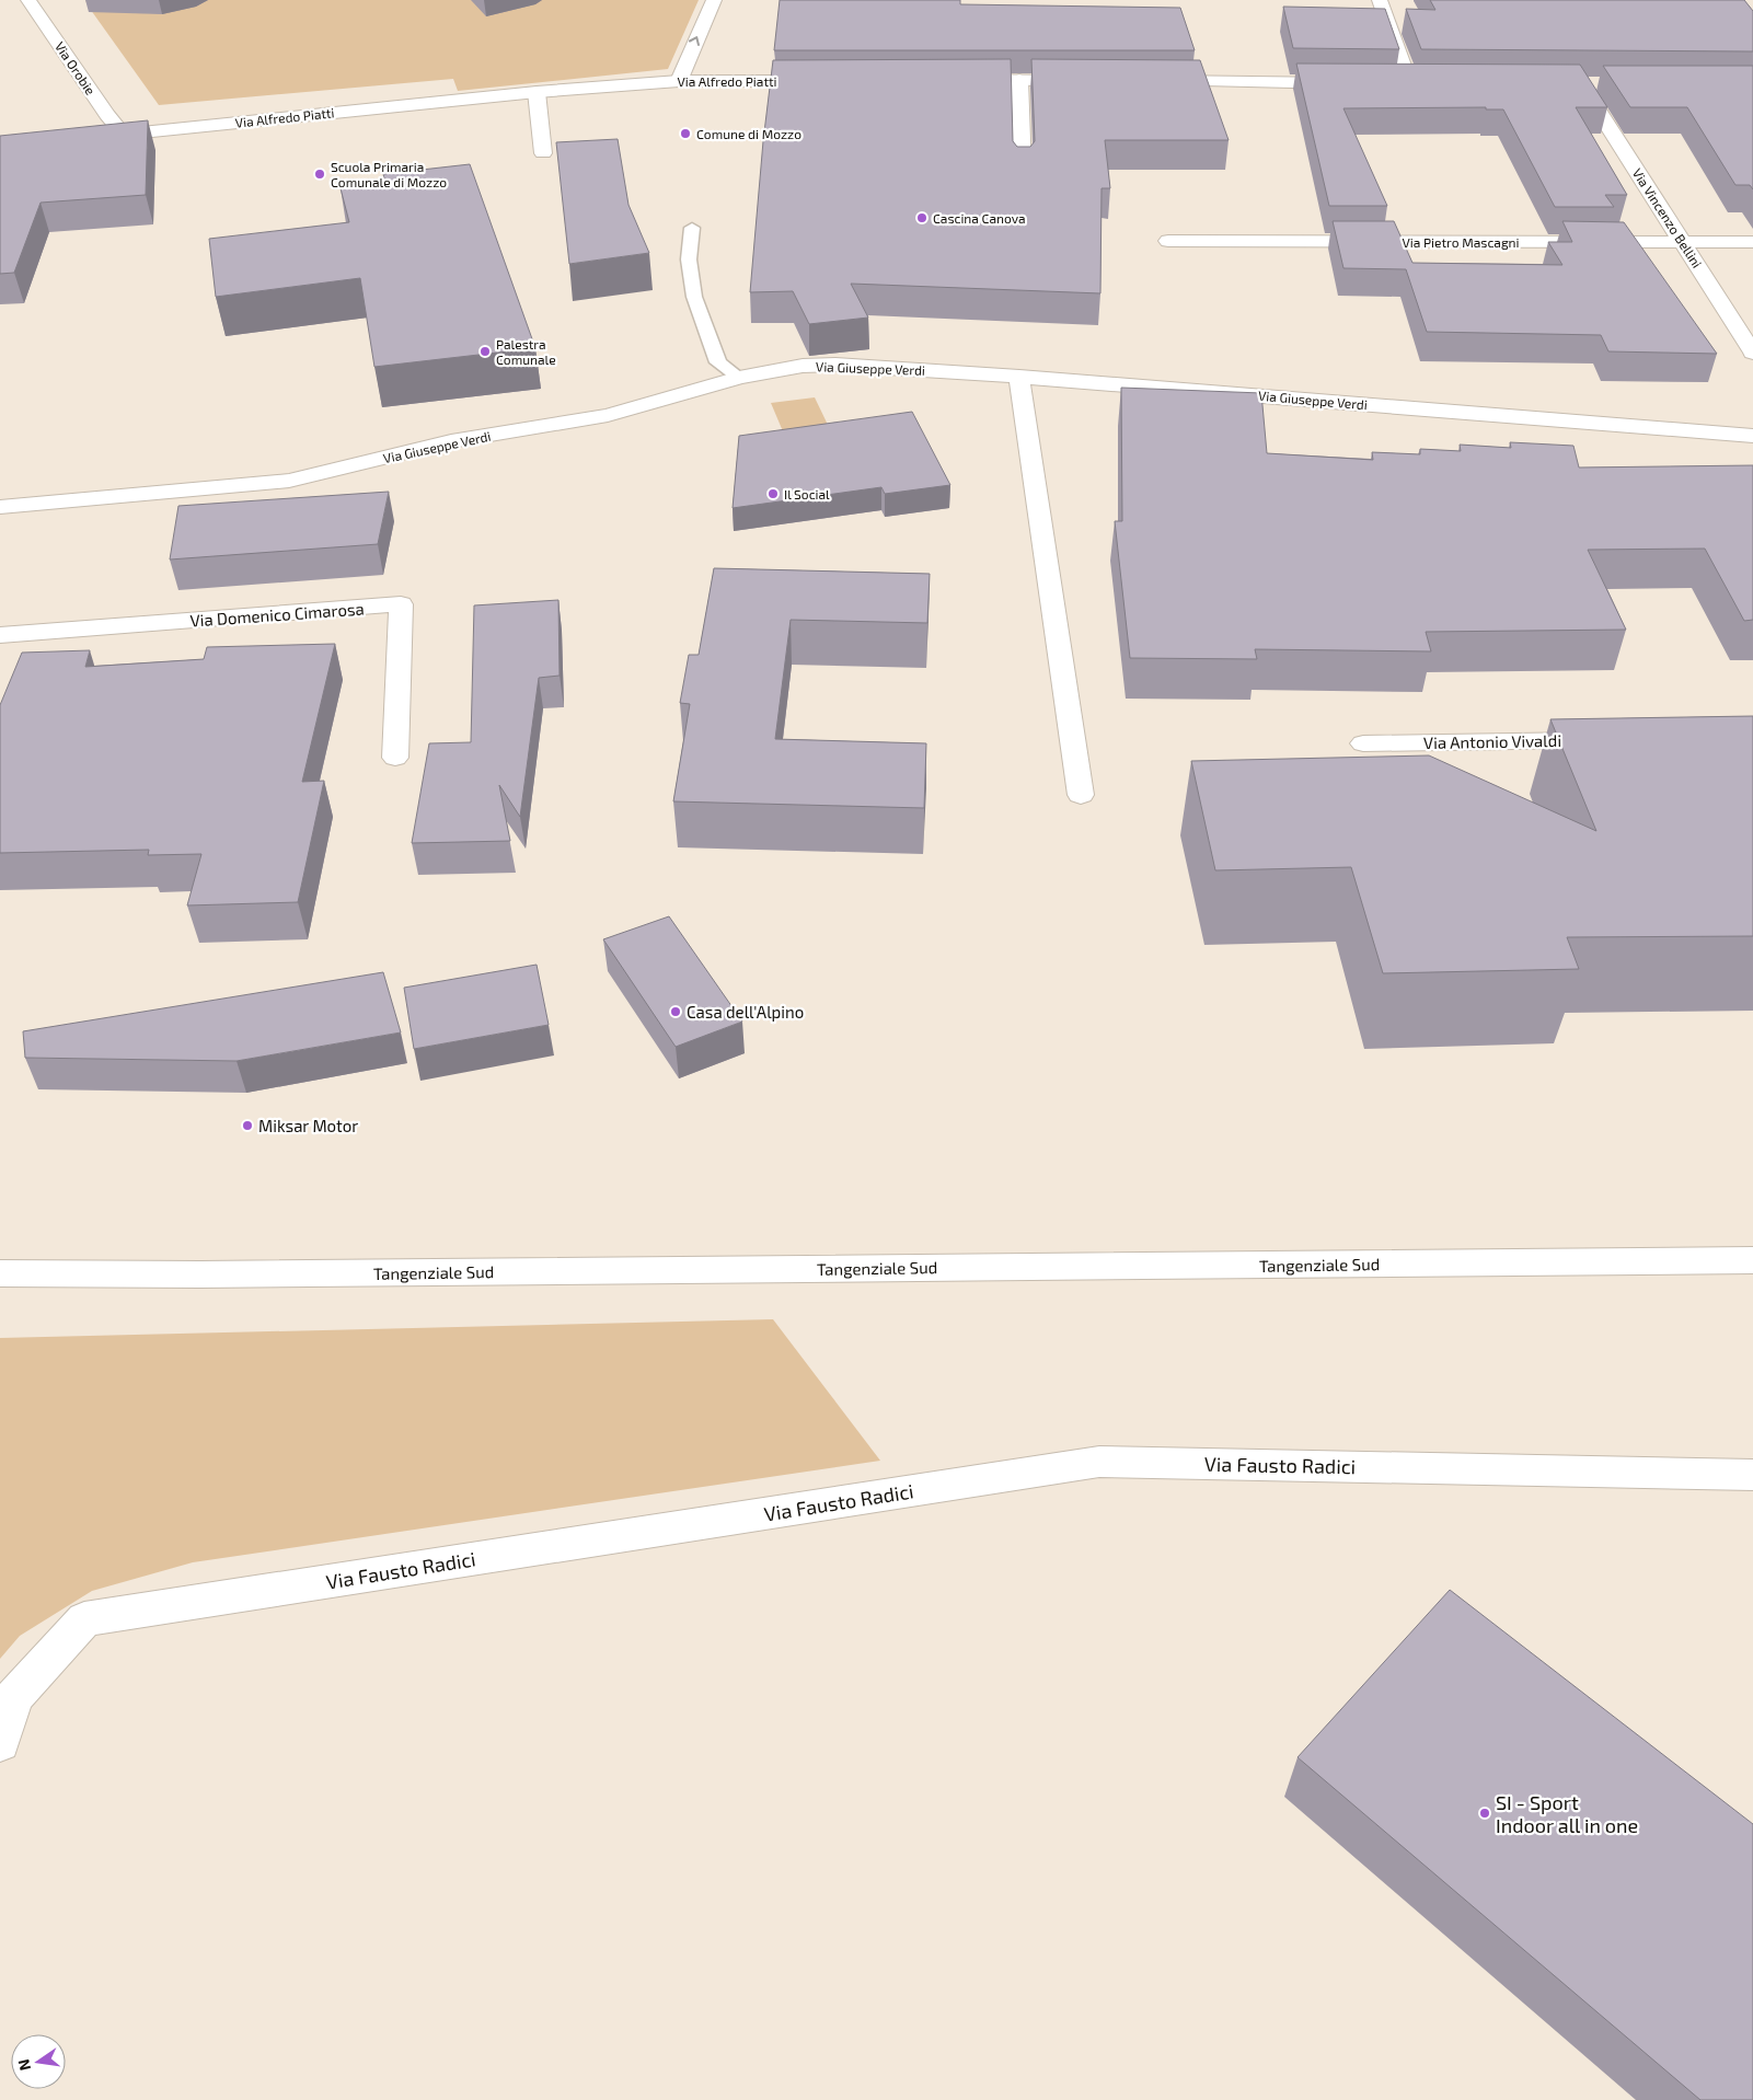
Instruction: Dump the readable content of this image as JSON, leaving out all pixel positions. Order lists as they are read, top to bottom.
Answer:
{
  "streets": {
    "main road": [
      "Via Orobie",
      "Via Alfredo Piatti",
      "Via Vincenzo Bellini",
      "Via Pietro Mascagni",
      "Via Giuseppe Verdi",
      "Via Domenico Cimarosa",
      "Via Antonio Vivaldi",
      "Tangenziale Sud",
      "Via Fausto Radici"
    ]
  },
  "crossings": [
    ["Via Orobie", "Via Alfredo Piatti"],
    ["Via Vincenzo Bellini", "Via Pietro Mascagni"]
  ],
  "places": [
    "Comune di Mozzo",
    "Scuola Primaria Comunale di Mozzo",
    "Cascina Canova",
    "Palestra Comunale",
    "Il Social",
    "Casa dell'Alpino",
    "Miksar Motor",
    "SI - Sport Indoor all in one"
  ],
  "north": "left"
}
